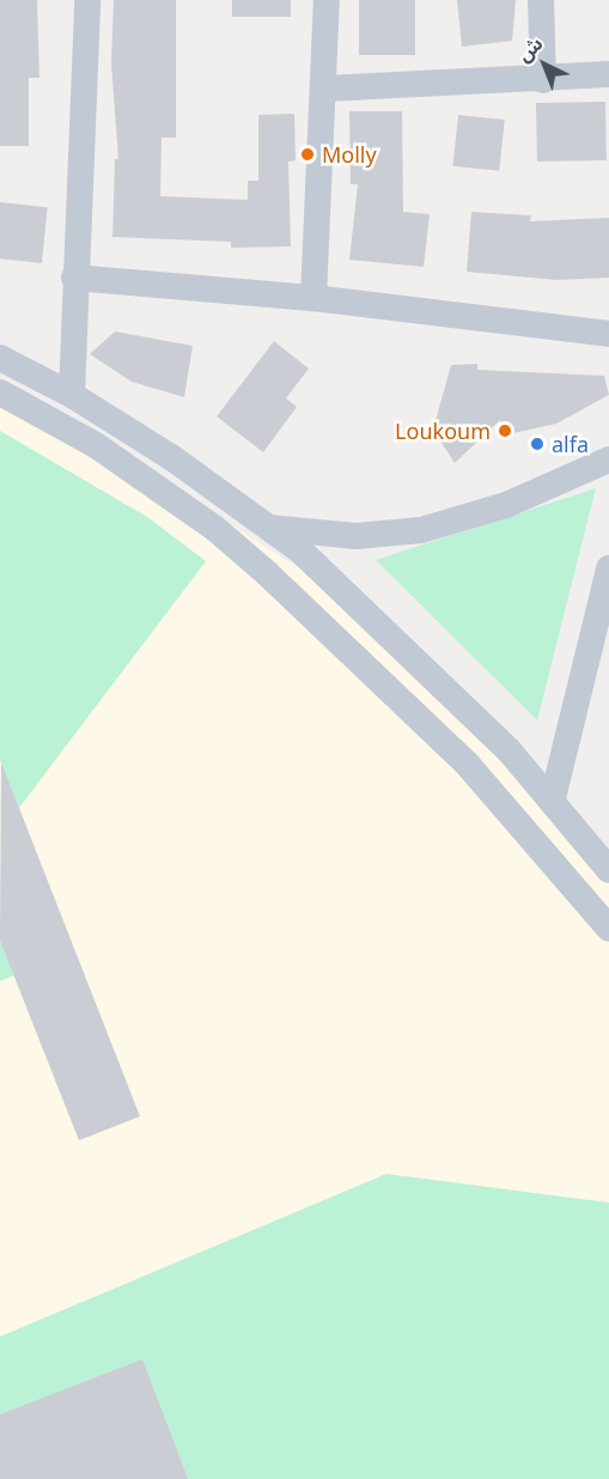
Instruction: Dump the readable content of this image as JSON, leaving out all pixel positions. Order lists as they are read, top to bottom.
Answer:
{
  "places": ["Molly", "Loukoum", "alfa"],
  "north": "top left"
}
